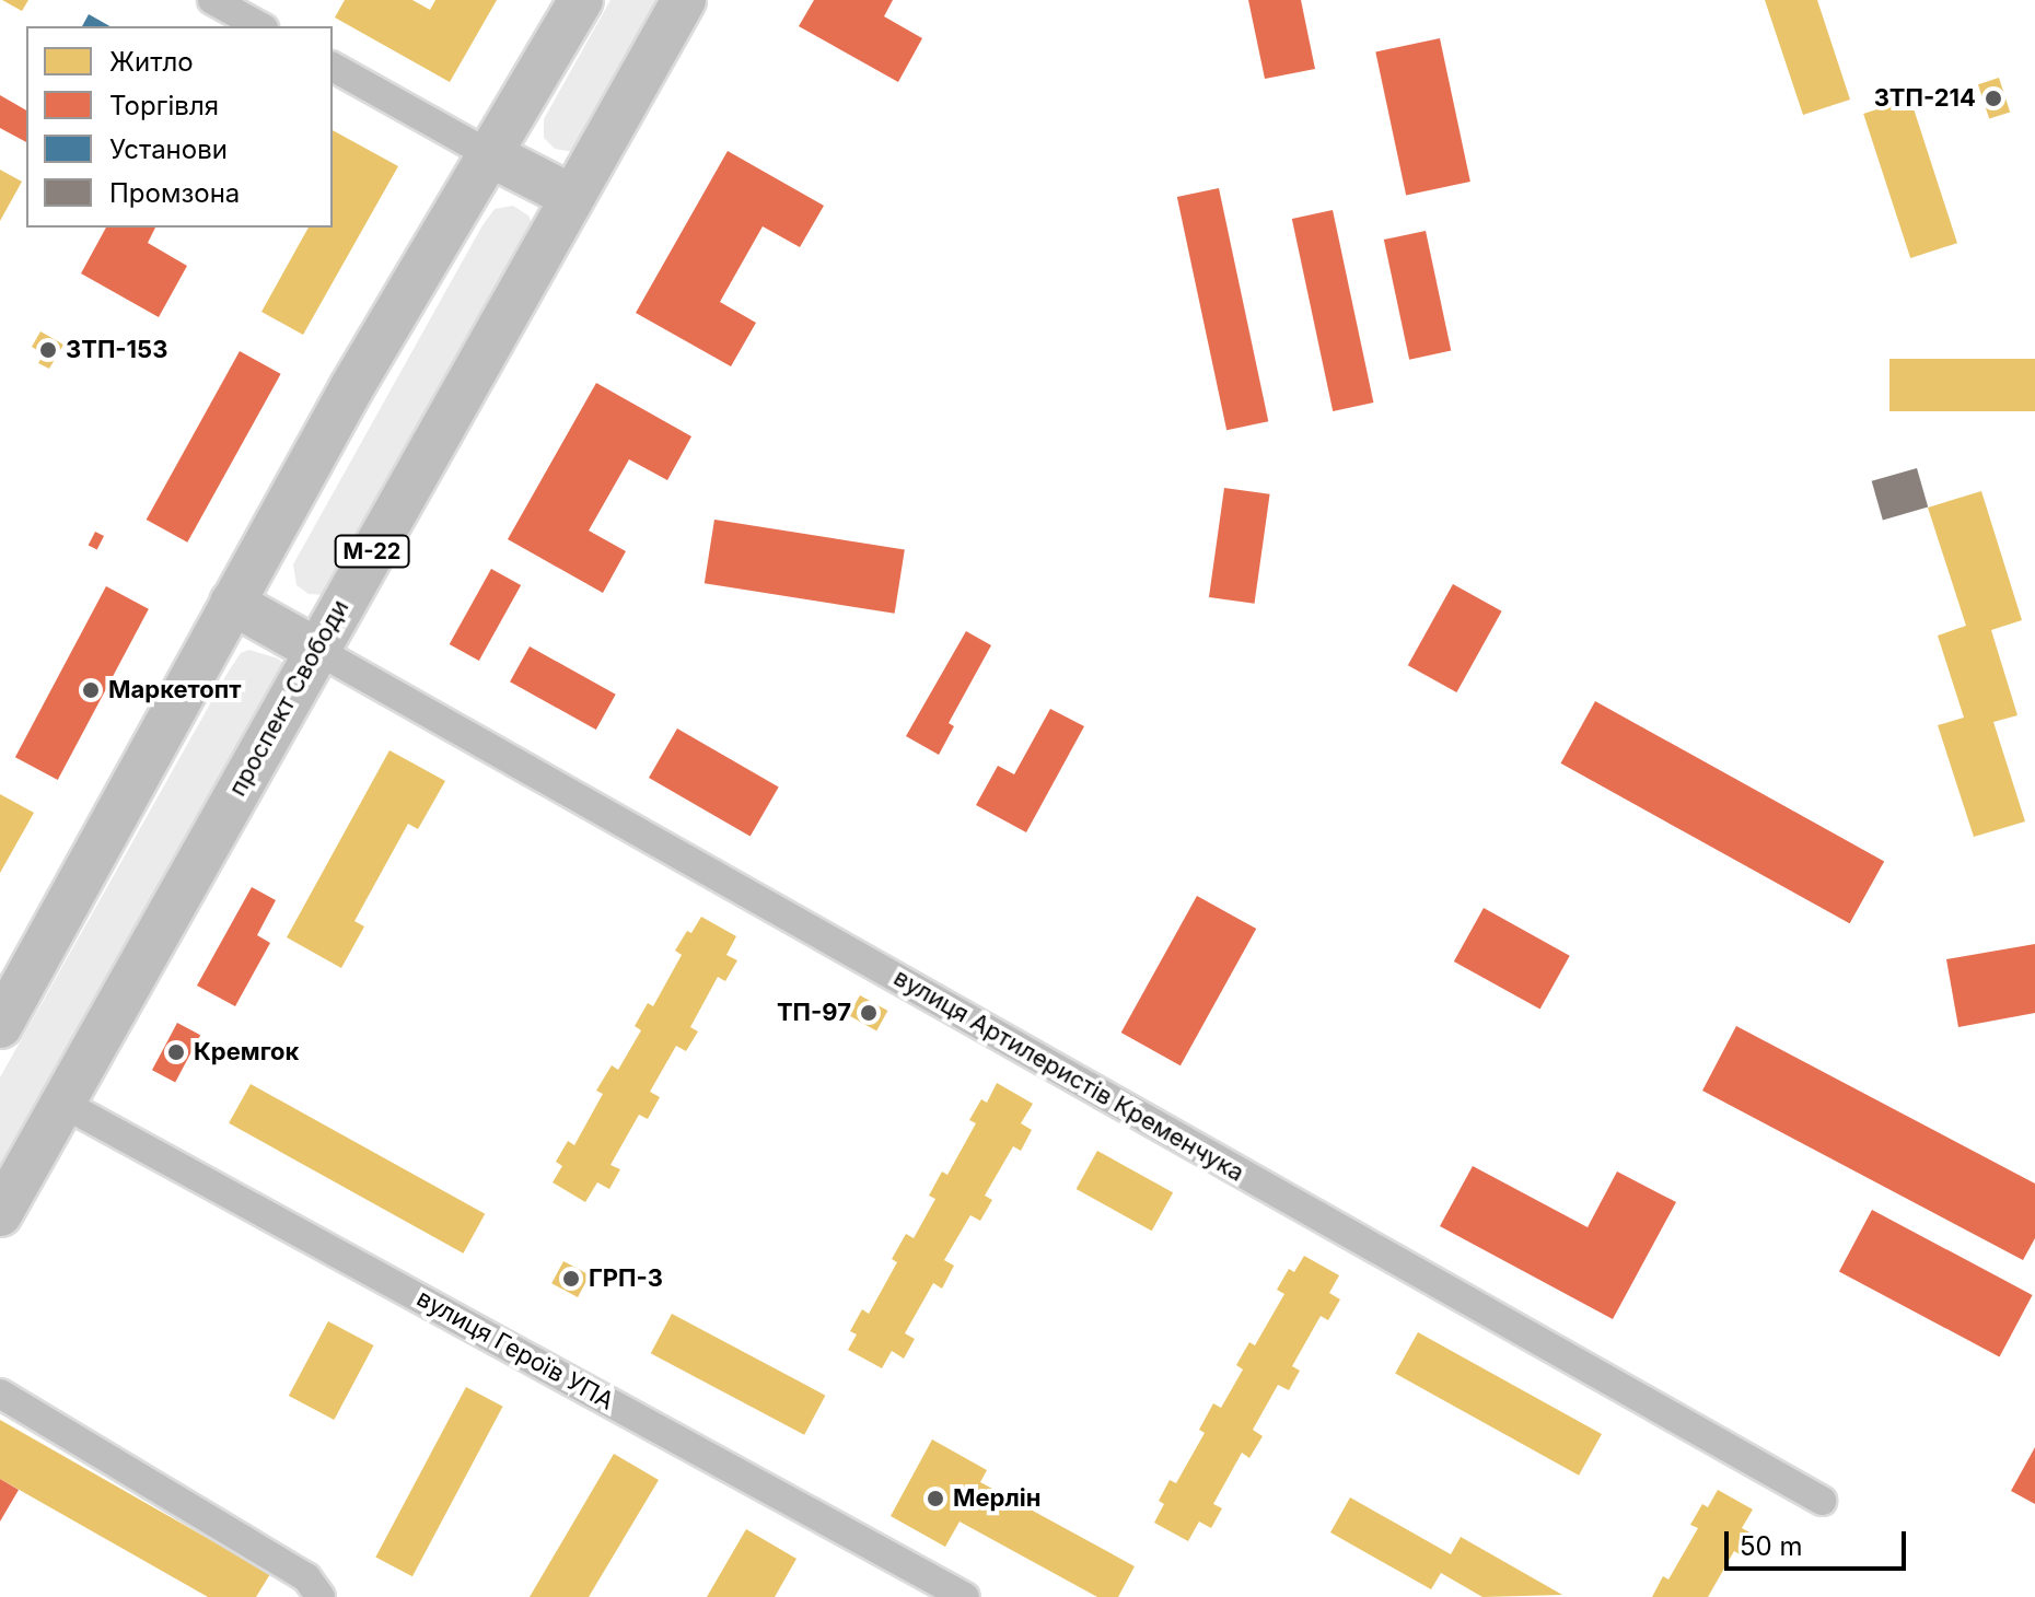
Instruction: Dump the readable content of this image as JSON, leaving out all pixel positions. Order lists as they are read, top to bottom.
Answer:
{
  "streets": {
    "highway": ["М-22", "проспект Свободи"],
    "street": ["вулиця Артилеристів Кременчука", "вулиця Героїв УПА"]
  },
  "crossings": [
    ["проспект Свободи", "вулиця Артилеристів Кременчука"],
    ["проспект Свободи", "вулиця Героїв УПА"]
  ],
  "places": [
    "ЗТП-214",
    "ЗТП-153",
    "Маркетопт",
    "ТП-97",
    "Кремгок",
    "ГРП-3",
    "Мерлін"
  ],
  "legend": [
    "Житло",
    "Торгівля",
    "Установи",
    "Промзона"
  ],
  "scale_bar": "50 m"
}
